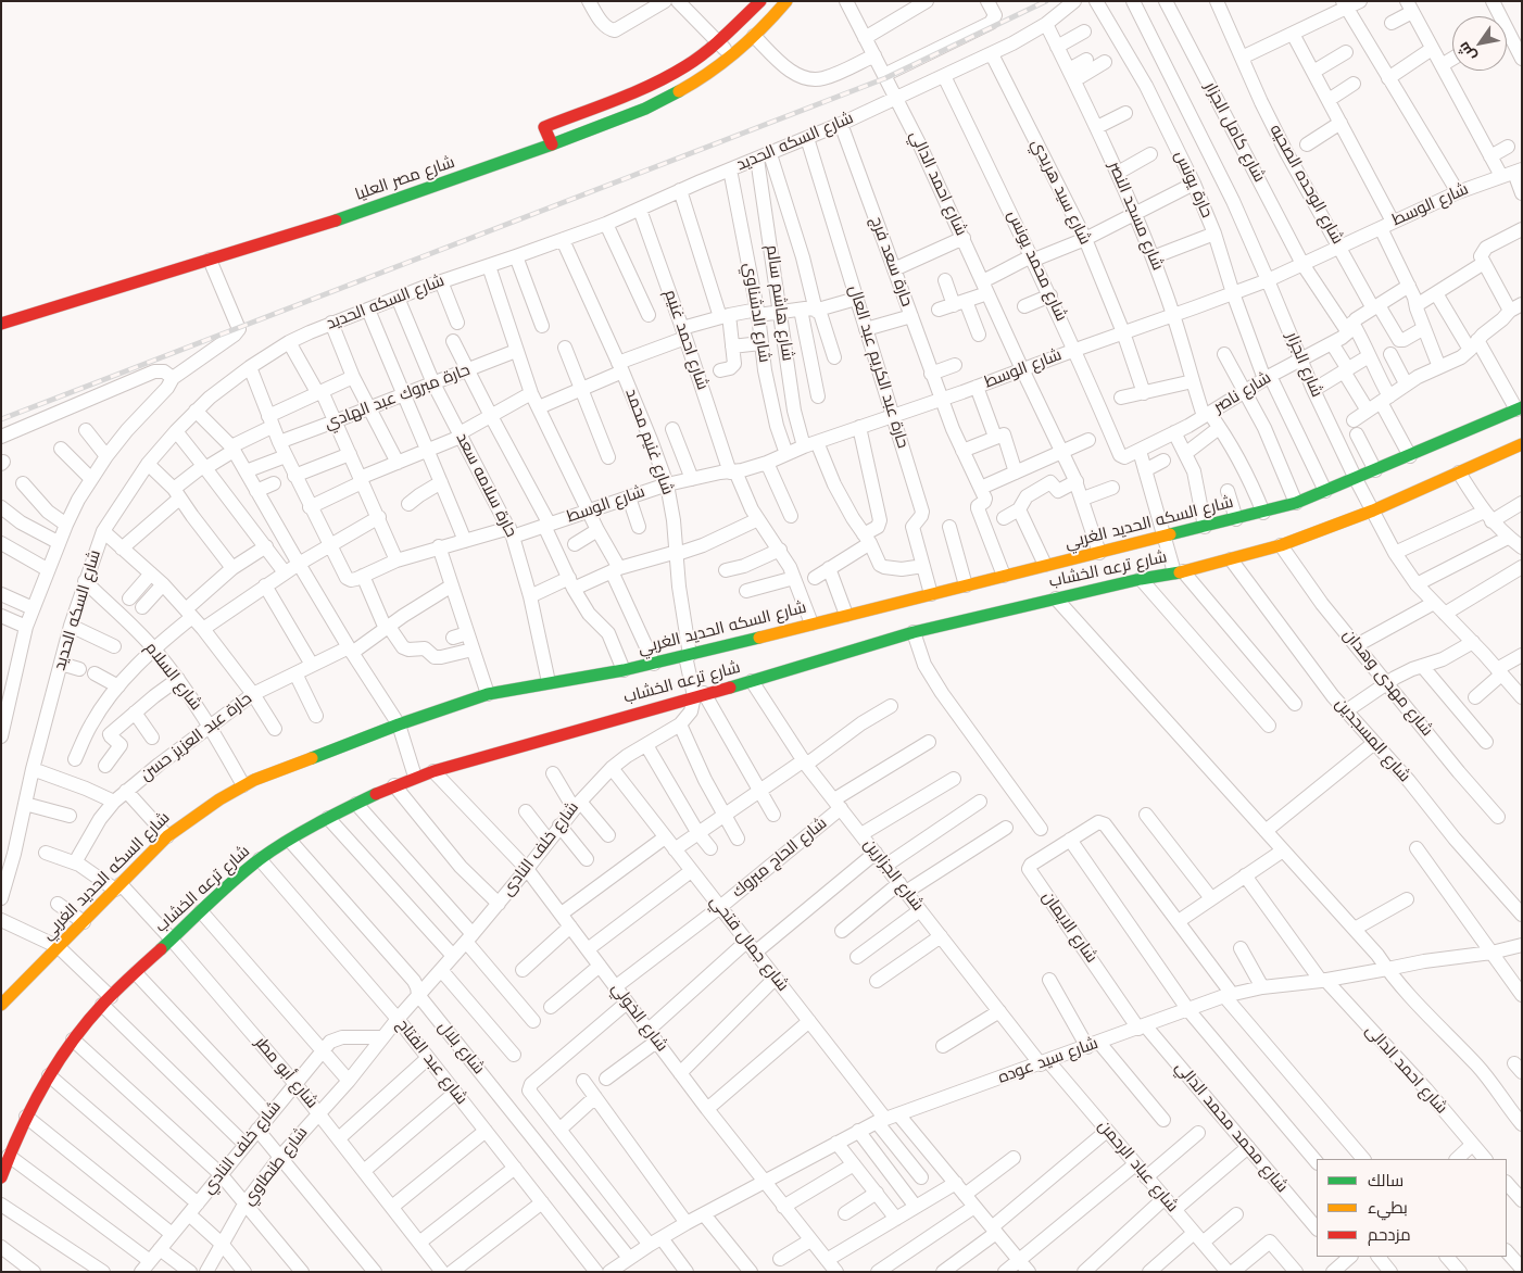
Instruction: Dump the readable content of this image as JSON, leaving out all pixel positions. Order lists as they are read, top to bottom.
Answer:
{
  "streets": {
    "street": [
      "شارع كامل الجزار",
      "شارع السكه الحديد",
      "شارع مصر العليا",
      "شارع احمد الدالي",
      "حارة يونس",
      "شارع الوحده الصحيه",
      "شارع سيد هريدي",
      "شارع الوسط",
      "شارع مسجد النصر",
      "حارة سعد فرج",
      "شارع محمد يونس",
      "شارع هاشم سالم",
      "شارع الدشناوي",
      "شارع احمد غنيم",
      "شارع الجزار",
      "حارة عبد الكريم عبد العال",
      "شارع ناصر",
      "حارة مبروك عبد الهادي",
      "شارع غنيم محمد",
      "حارة سلامه سعد",
      "شارع السكه الحديد الغربي",
      "شارع ترعه الخشاب",
      "شارع السلام",
      "شارع مهدى وهدان",
      "حارة عبد العزيز حسن",
      "شارع المسجدين",
      "شارع خلف النادى",
      "شارع الحاج مبروك",
      "شارع الجزارين",
      "شارع الايمان",
      "شارع جمال فتحي",
      "شارع الخولي",
      "شارع بلال",
      "شارع سيد عوده",
      "شارع عبد الفتاح",
      "شارع احمد الدالى",
      "شارع أبو مطر",
      "شارع محمد محمد الدالي",
      "شارع خلف النادي",
      "شارع طنطاوي",
      "شارع عباد الرحمن"
    ]
  },
  "crossings": [
    ["شارع كامل الجزار", "شارع الوسط"],
    ["شارع كامل الجزار", "شارع ناصر"],
    ["شارع كامل الجزار", "شارع السكه الحديد الغربي"],
    ["شارع السكه الحديد", "شارع احمد الدالي"],
    ["شارع السكه الحديد", "شارع سيد هريدي"],
    ["شارع السكه الحديد", "شارع مسجد النصر"],
    ["شارع السكه الحديد", "حارة سعد فرج"],
    ["شارع السكه الحديد", "شارع محمد يونس"],
    ["شارع السكه الحديد", "شارع هاشم سالم"],
    ["شارع السكه الحديد", "شارع الدشناوي"],
    ["شارع السكه الحديد", "شارع احمد غنيم"],
    ["شارع السكه الحديد", "حارة عبد الكريم عبد العال"],
    ["شارع السكه الحديد", "شارع غنيم محمد"],
    ["شارع السكه الحديد", "حارة سلامه سعد"],
    ["شارع السكه الحديد", "شارع السلام"],
    ["شارع احمد الدالي", "شارع الوسط"],
    ["شارع احمد الدالي", "شارع السكه الحديد الغربي"],
    ["حارة يونس", "شارع الوسط"],
    ["حارة يونس", "شارع ناصر"],
    ["حارة يونس", "شارع السكه الحديد الغربي"],
    ["شارع الوحده الصحيه", "شارع الوسط"],
    ["شارع الوحده الصحيه", "شارع ناصر"],
    ["شارع سيد هريدي", "شارع الوسط"],
    ["شارع الوسط", "شارع مسجد النصر"],
    ["شارع الوسط", "حارة سعد فرج"],
    ["شارع الوسط", "شارع محمد يونس"],
    ["شارع الوسط", "شارع هاشم سالم"],
    ["شارع الوسط", "شارع الدشناوي"],
    ["شارع الوسط", "شارع احمد غنيم"],
    ["شارع الوسط", "شارع الجزار"],
    ["شارع الوسط", "حارة عبد الكريم عبد العال"],
    ["شارع الوسط", "شارع غنيم محمد"],
    ["شارع الوسط", "حارة سلامه سعد"],
    ["شارع مسجد النصر", "شارع ناصر"],
    ["شارع مسجد النصر", "شارع السكه الحديد الغربي"],
    ["شارع محمد يونس", "شارع ناصر"],
    ["شارع احمد غنيم", "شارع السكه الحديد الغربي"],
    ["شارع الجزار", "شارع ناصر"],
    ["شارع الجزار", "شارع السكه الحديد الغربي"],
    ["شارع الجزار", "شارع ترعه الخشاب"],
    ["حارة عبد الكريم عبد العال", "شارع السكه الحديد الغربي"],
    ["حارة مبروك عبد الهادي", "حارة سلامه سعد"],
    ["شارع غنيم محمد", "شارع السكه الحديد الغربي"],
    ["شارع غنيم محمد", "شارع ترعه الخشاب"],
    ["شارع غنيم محمد", "شارع خلف النادى"],
    ["حارة سلامه سعد", "شارع السكه الحديد الغربي"],
    ["شارع السكه الحديد الغربي", "شارع السلام"],
    ["شارع السكه الحديد الغربي", "شارع أبو مطر"],
    ["شارع ترعه الخشاب", "شارع مهدى وهدان"],
    ["شارع ترعه الخشاب", "شارع المسجدين"],
    ["شارع ترعه الخشاب", "شارع خلف النادى"],
    ["شارع ترعه الخشاب", "شارع الجزارين"],
    ["شارع ترعه الخشاب", "شارع الخولي"],
    ["شارع ترعه الخشاب", "شارع بلال"],
    ["شارع ترعه الخشاب", "شارع عبد الفتاح"],
    ["شارع ترعه الخشاب", "شارع أبو مطر"],
    ["شارع السلام", "حارة عبد العزيز حسن"],
    ["حارة عبد العزيز حسن", "شارع أبو مطر"],
    ["شارع خلف النادى", "شارع جمال فتحي"],
    ["شارع خلف النادى", "شارع الخولي"],
    ["شارع خلف النادى", "شارع بلال"],
    ["شارع خلف النادى", "شارع عبد الفتاح"],
    ["شارع خلف النادى", "شارع طنطاوي"],
    ["شارع الحاج مبروك", "شارع الجزارين"],
    ["شارع الحاج مبروك", "شارع جمال فتحي"],
    ["شارع الحاج مبروك", "شارع الخولي"],
    ["شارع الجزارين", "شارع سيد عوده"],
    ["شارع الجزارين", "شارع عباد الرحمن"],
    ["شارع الايمان", "شارع سيد عوده"],
    ["شارع الايمان", "شارع محمد محمد الدالي"],
    ["شارع جمال فتحي", "شارع سيد عوده"],
    ["شارع الخولي", "شارع سيد عوده"],
    ["شارع بلال", "شارع سيد عوده"],
    ["شارع سيد عوده", "شارع احمد الدالى"],
    ["شارع سيد عوده", "شارع محمد محمد الدالي"],
    ["شارع سيد عوده", "شارع عباد الرحمن"],
    ["شارع عبد الفتاح", "شارع طنطاوي"],
    ["شارع أبو مطر", "شارع خلف النادي"],
    ["شارع أبو مطر", "شارع طنطاوي"],
    ["شارع خلف النادي", "شارع طنطاوي"]
  ],
  "legend": ["سالك", "بطيء", "مزدحم"],
  "north": "bottom left"
}
